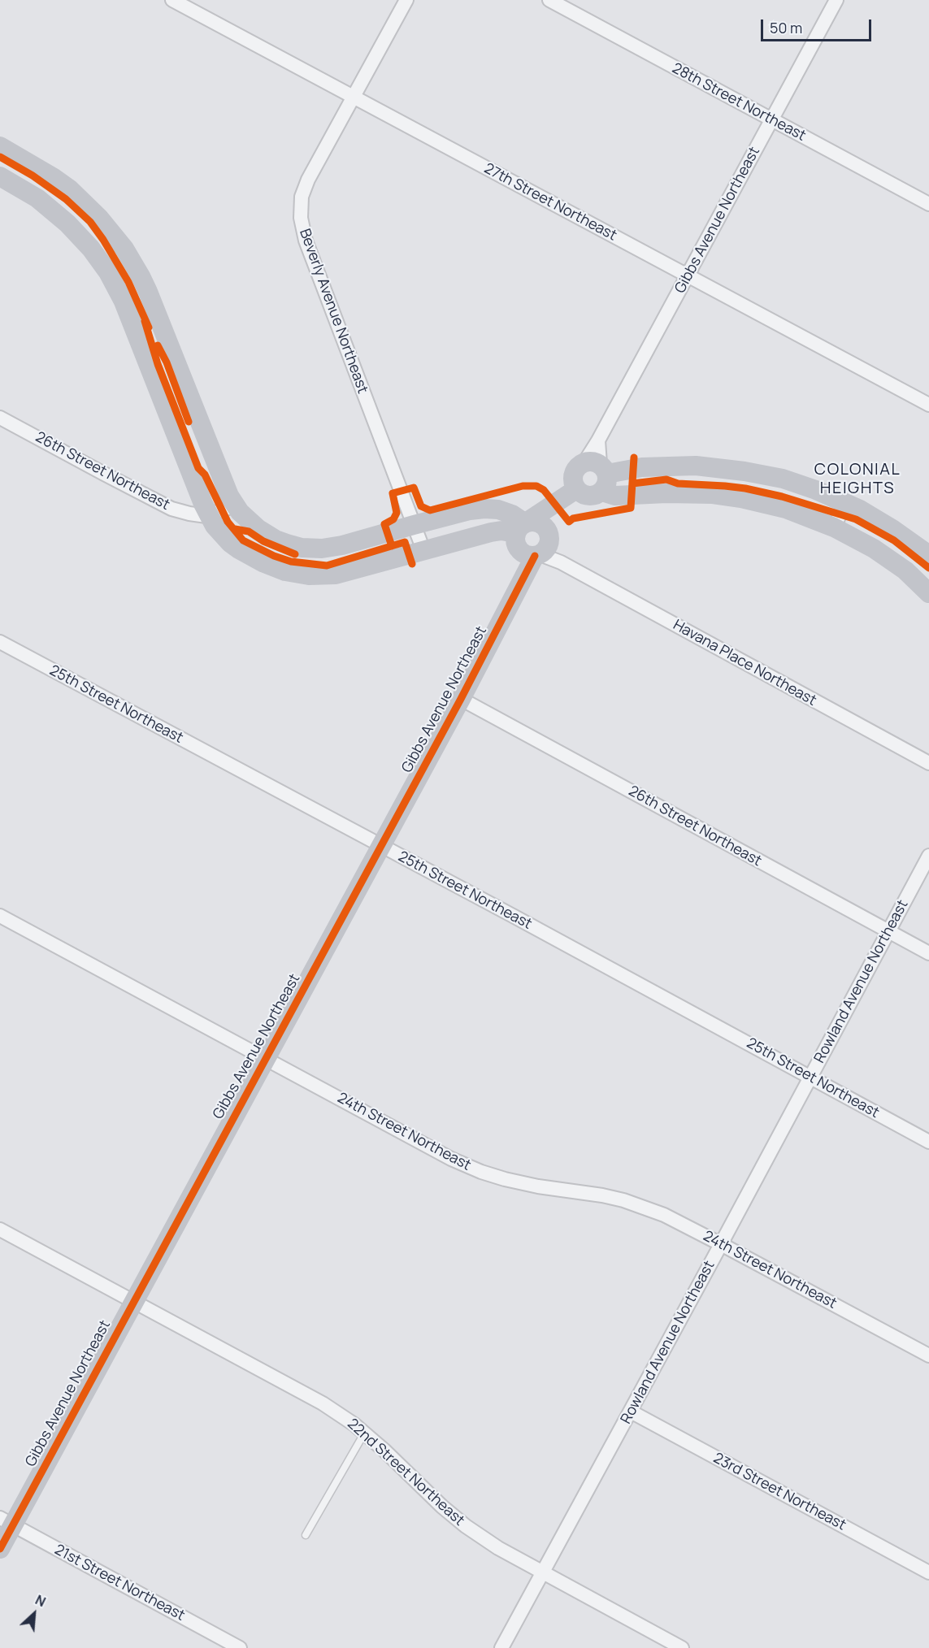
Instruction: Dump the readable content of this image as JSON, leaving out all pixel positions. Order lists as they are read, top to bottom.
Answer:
{
  "streets": {
    "street": [
      "28th Street Northeast",
      "27th Street Northeast",
      "Gibbs Avenue Northeast",
      "Beverly Avenue Northeast",
      "26th Street Northeast",
      "Havana Place Northeast",
      "25th Street Northeast",
      "Rowland Avenue Northeast",
      "24th Street Northeast",
      "22nd Street Northeast",
      "23rd Street Northeast",
      "21st Street Northeast"
    ]
  },
  "crossings": [
    ["28th Street Northeast", "Gibbs Avenue Northeast"],
    ["27th Street Northeast", "Gibbs Avenue Northeast"],
    ["27th Street Northeast", "Beverly Avenue Northeast"],
    ["Gibbs Avenue Northeast", "26th Street Northeast"],
    ["Gibbs Avenue Northeast", "Havana Place Northeast"],
    ["Gibbs Avenue Northeast", "25th Street Northeast"],
    ["Gibbs Avenue Northeast", "24th Street Northeast"],
    ["Gibbs Avenue Northeast", "22nd Street Northeast"],
    ["Gibbs Avenue Northeast", "21st Street Northeast"],
    ["26th Street Northeast", "Rowland Avenue Northeast"],
    ["25th Street Northeast", "Rowland Avenue Northeast"],
    ["Rowland Avenue Northeast", "24th Street Northeast"],
    ["Rowland Avenue Northeast", "22nd Street Northeast"],
    ["Rowland Avenue Northeast", "23rd Street Northeast"]
  ],
  "districts": ["COLONIAL HEIGHTS"],
  "scale_bar": "50 m",
  "north": "top right"
}
